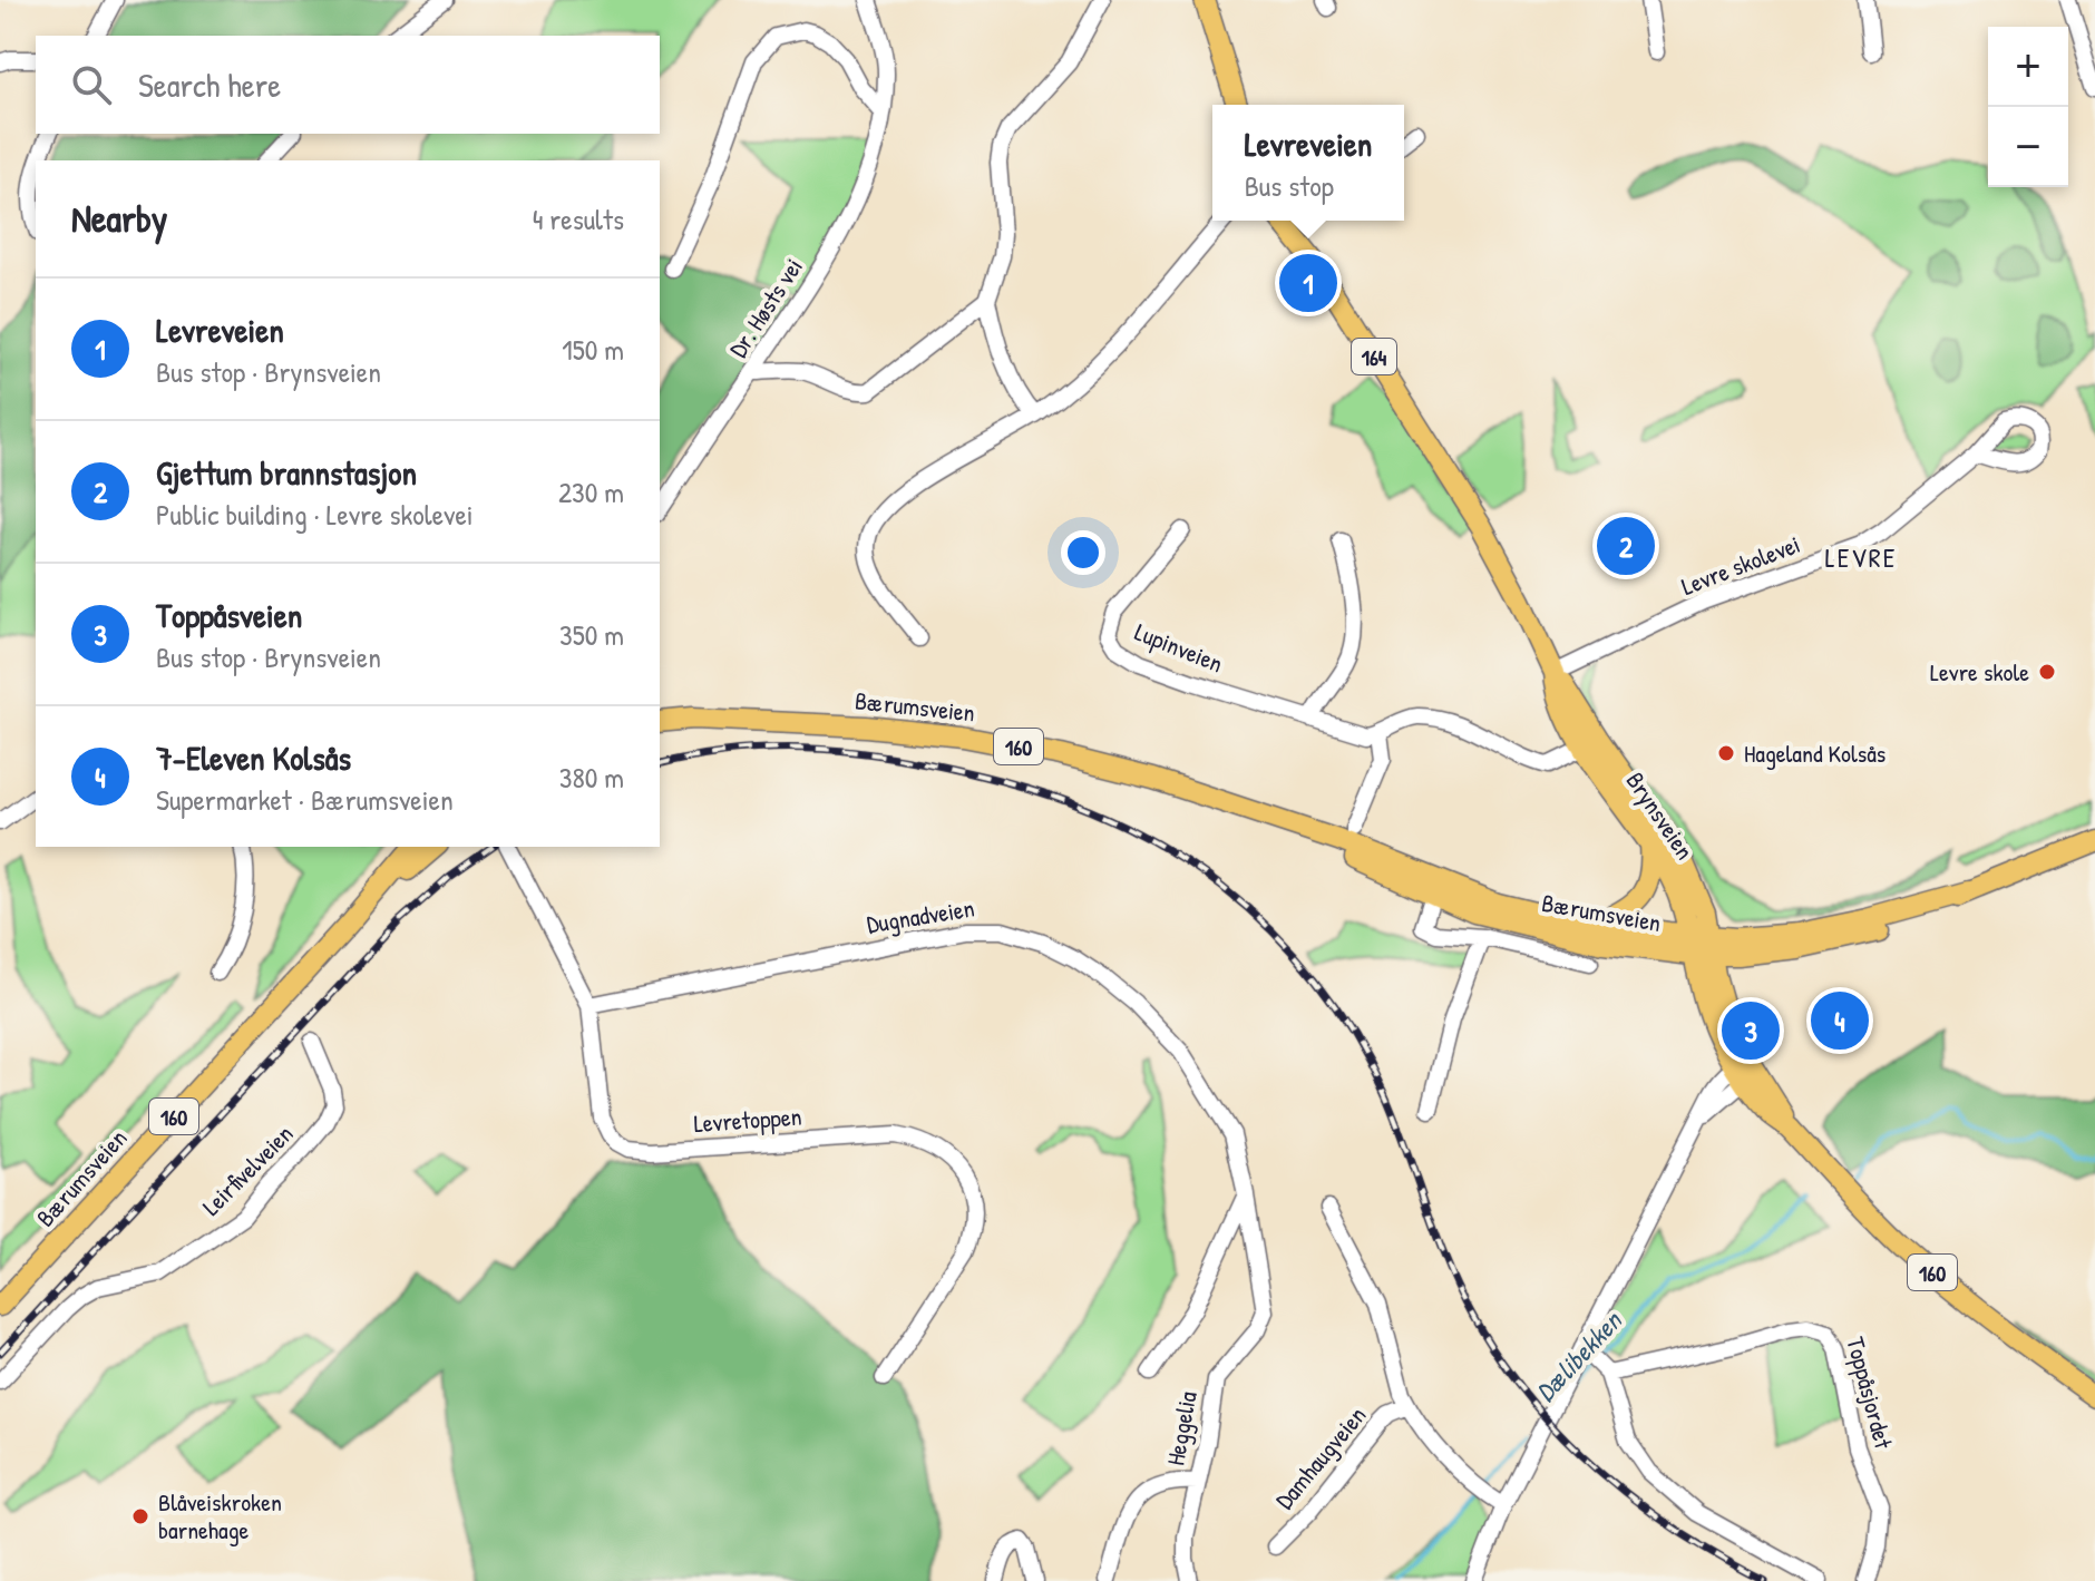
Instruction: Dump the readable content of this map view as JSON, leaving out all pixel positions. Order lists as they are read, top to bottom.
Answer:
{
  "streets": {
    "main road": [
      "164",
      "Bærumsveien",
      "160",
      "Brynsveien"
    ],
    "street": [
      "Dr. Høsts vei",
      "Levre skolevei",
      "Lupinveien",
      "Dugnadveien",
      "Levretoppen",
      "Leirfivelveien",
      "Toppåsjordet",
      "Heggelia",
      "Damhaugveien"
    ]
  },
  "crossings": [
    ["Levre skolevei", "Brynsveien"],
    ["Bærumsveien", "Brynsveien"],
    ["Dugnadveien", "Levretoppen"],
    ["Dugnadveien", "Heggelia"]
  ],
  "districts": ["LEVRE"],
  "water": ["Dælibekken"],
  "places": ["Levre skole", "Hageland Kolsås", "Blåveiskroken barnehage"],
  "page": {
    "map_buttons": ["+", "−"],
    "search": "Search here",
    "popup": ["Levreveien", "Bus stop"],
    "heading": ["Nearby", "4 results"],
    "pins": [
      "1",
      "2",
      "4",
      "3"
    ],
    "list": [
      {
        "mark": "1",
        "name": "Levreveien",
        "note": "Bus stop · Brynsveien",
        "value": "150 m"
      },
      {
        "mark": "2",
        "name": "Gjettum brannstasjon",
        "note": "Public building · Levre skolevei",
        "value": "230 m"
      },
      {
        "mark": "3",
        "name": "Toppåsveien",
        "note": "Bus stop · Brynsveien",
        "value": "350 m"
      },
      {
        "mark": "4",
        "name": "7-Eleven Kolsås",
        "note": "Supermarket · Bærumsveien",
        "value": "380 m"
      }
    ]
  }
}
